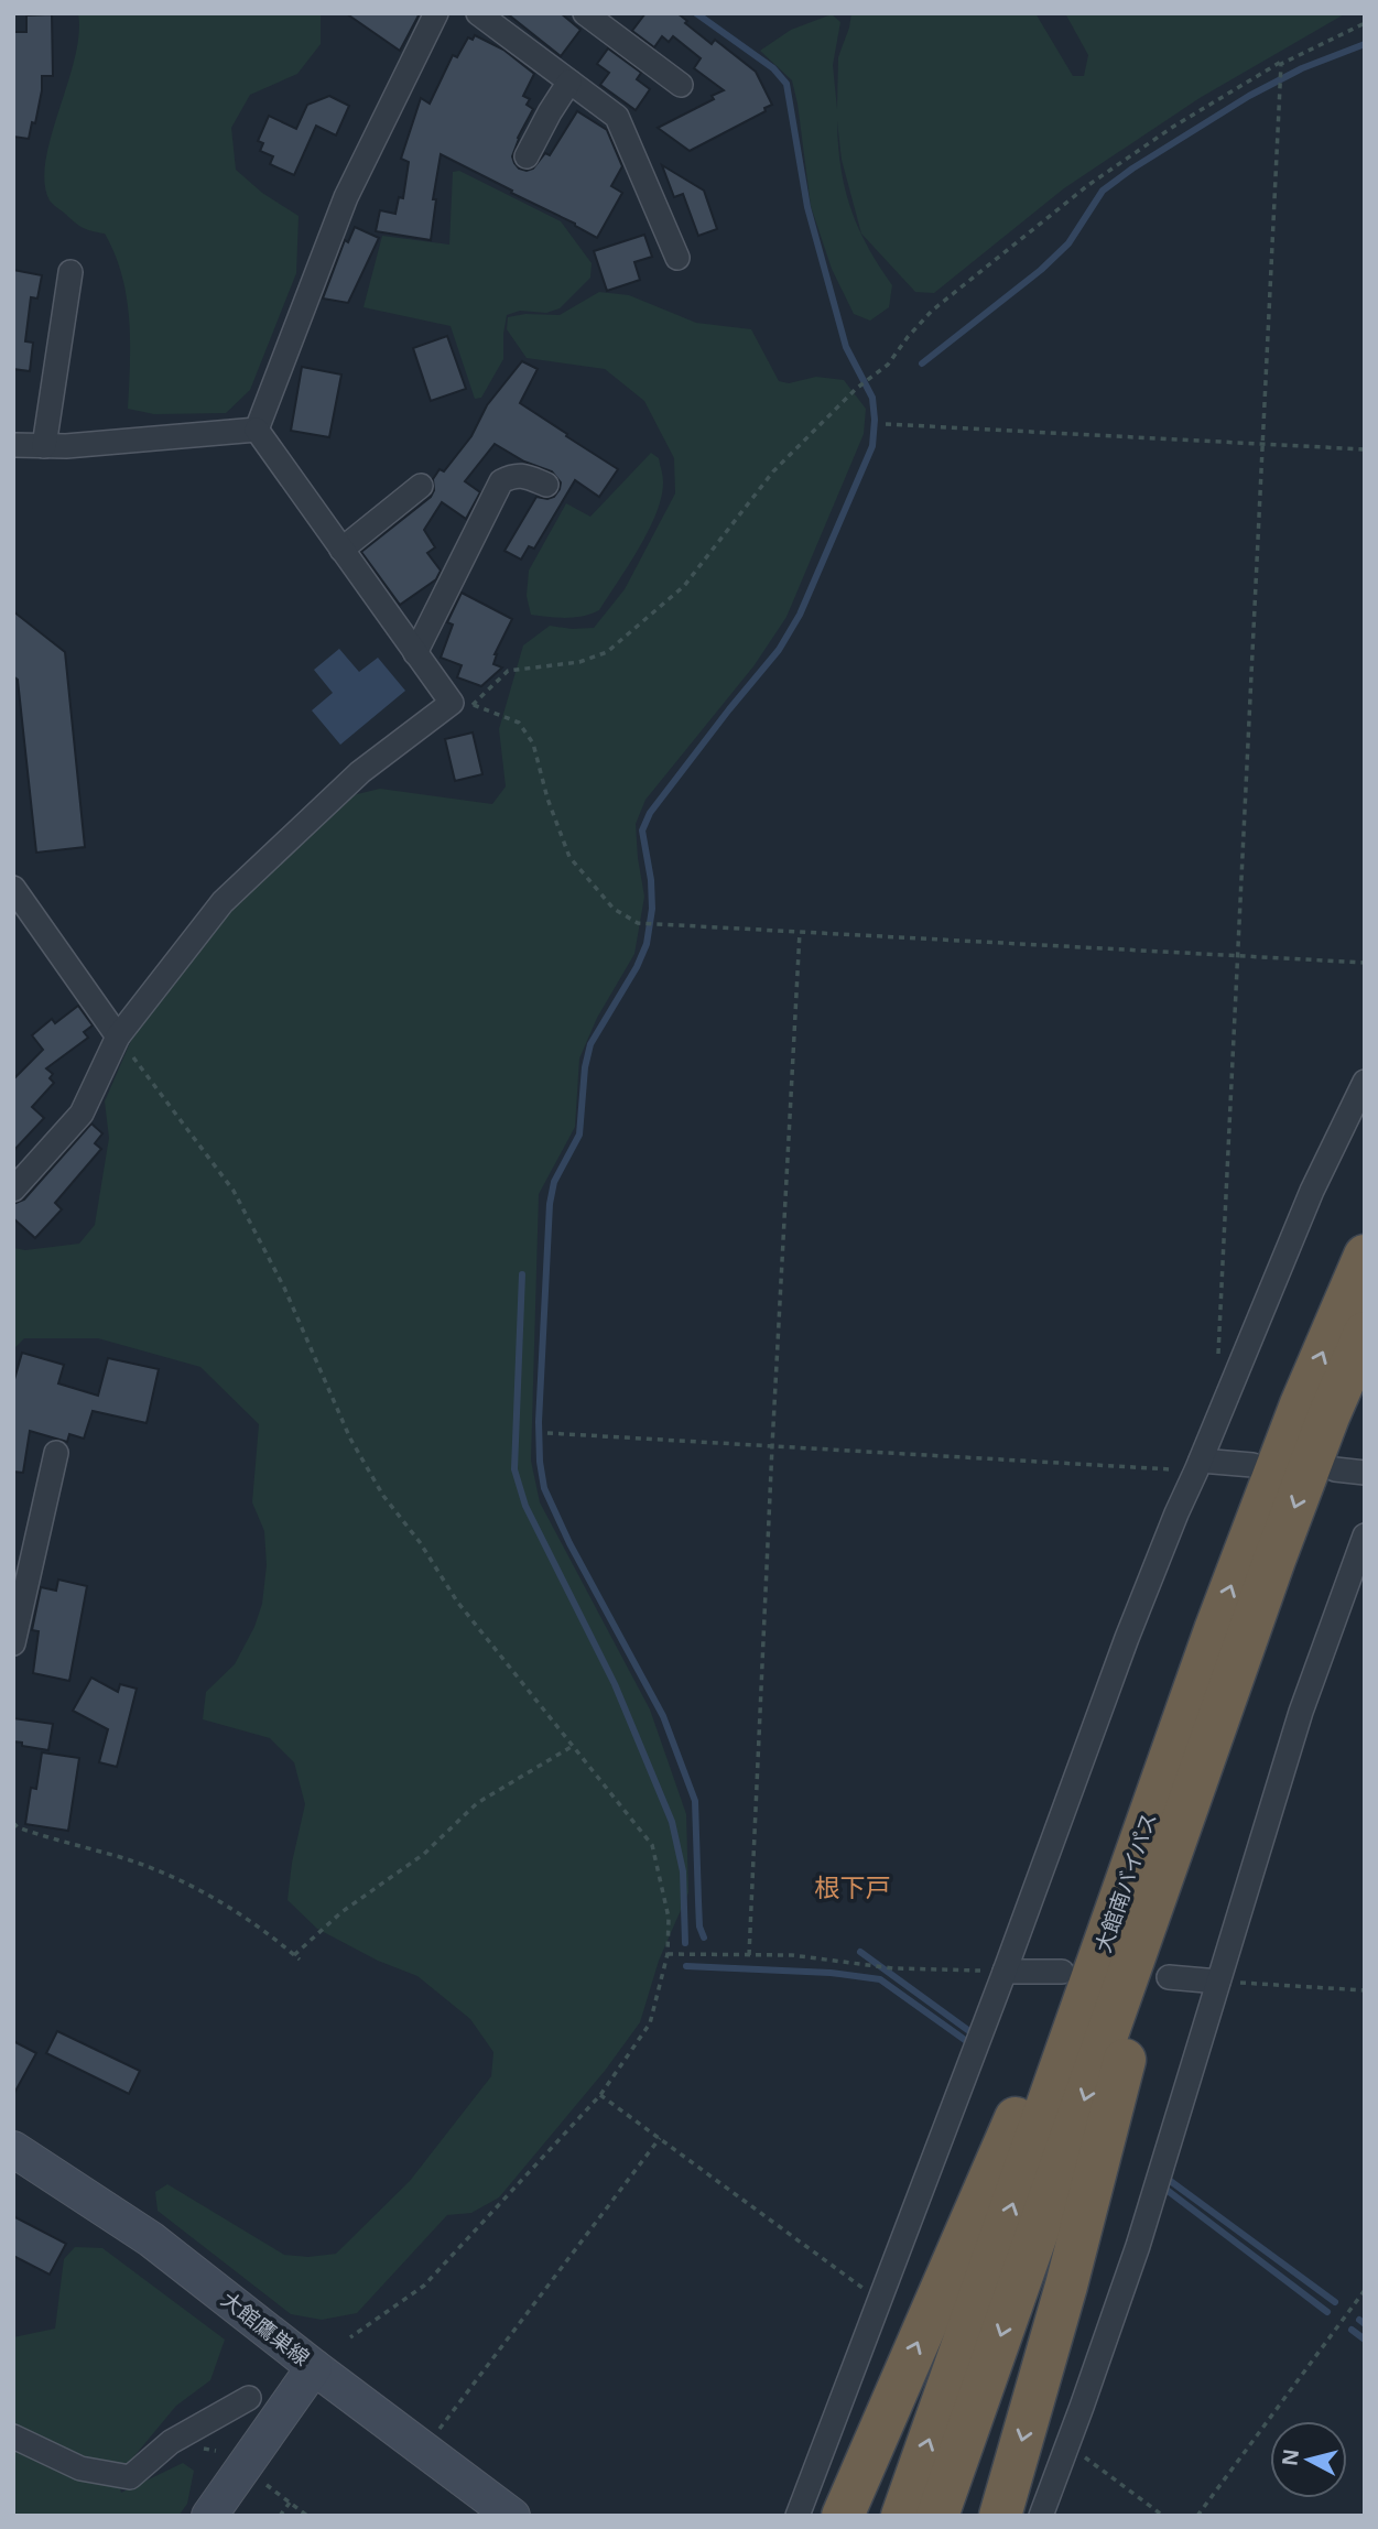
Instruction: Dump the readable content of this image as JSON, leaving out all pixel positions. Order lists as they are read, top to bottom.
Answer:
{
  "streets": {
    "highway": ["大館南バイパス"],
    "main road": ["大館鷹巣線"]
  },
  "districts": ["根下戸"],
  "north": "left"
}
